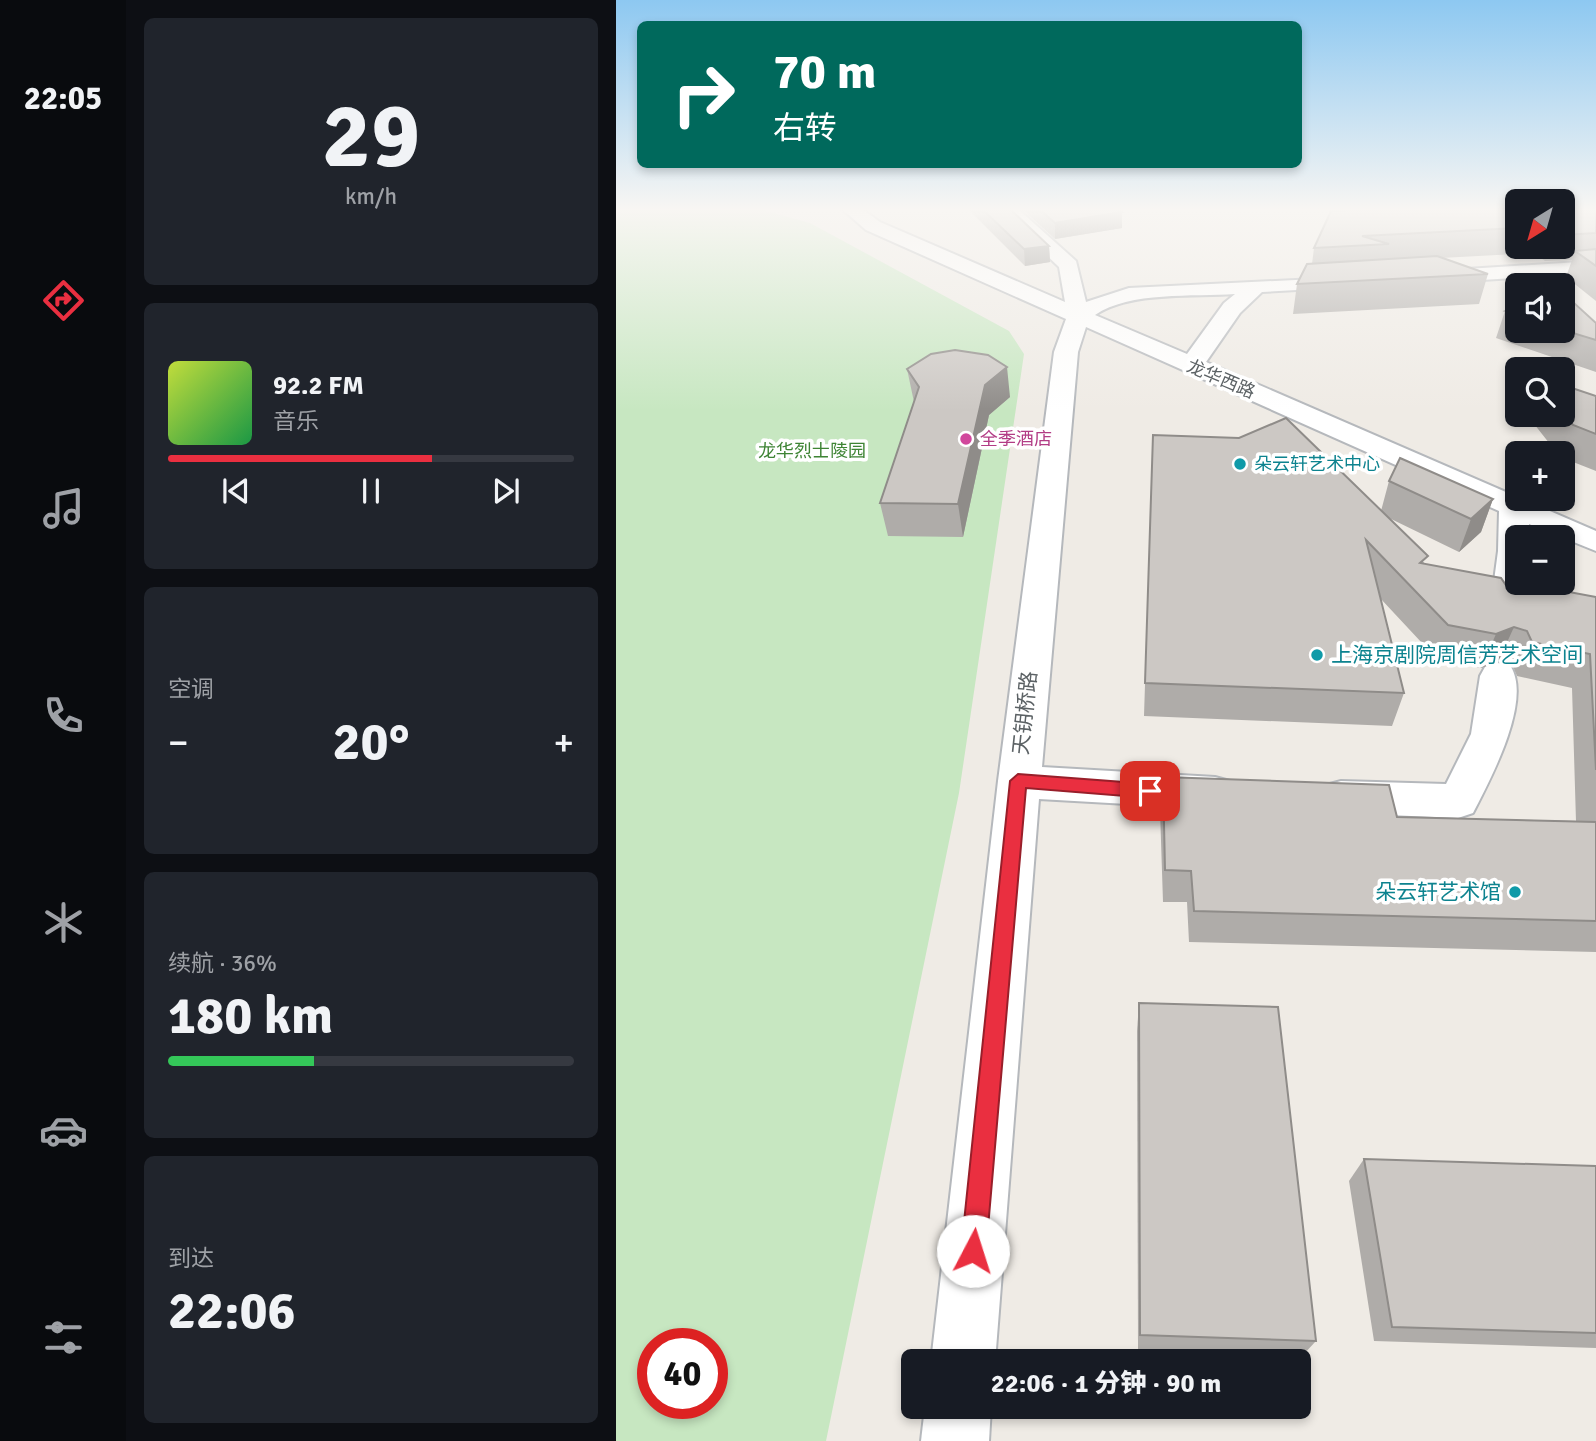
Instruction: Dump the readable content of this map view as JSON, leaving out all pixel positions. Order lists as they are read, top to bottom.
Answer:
{
  "streets": {
    "street": ["龙华西路", "天钥桥路"]
  },
  "crossings": [
    ["龙华西路", "天钥桥路"]
  ],
  "parks": ["龙华烈士陵园"],
  "places": [
    "全季酒店",
    "朵云轩艺术中心",
    "上海京剧院周信芳艺术空间",
    "朵云轩艺术馆"
  ],
  "north": "bottom left",
  "page": {
    "tabs": "22:05",
    "tile": [
      ["29", "km/h"],
      "空调",
      ["续航 · 36%", "180 km"],
      ["到达", "22:06"]
    ],
    "turn": ["70 m", "右转"],
    "map_buttons": ["+", "−"],
    "song": ["92.2 FM", "音乐"],
    "heat": ["−", "20°", "+"],
    "limit": "40",
    "trip": "22:06 · 1 分钟 · 90 m"
  }
}
